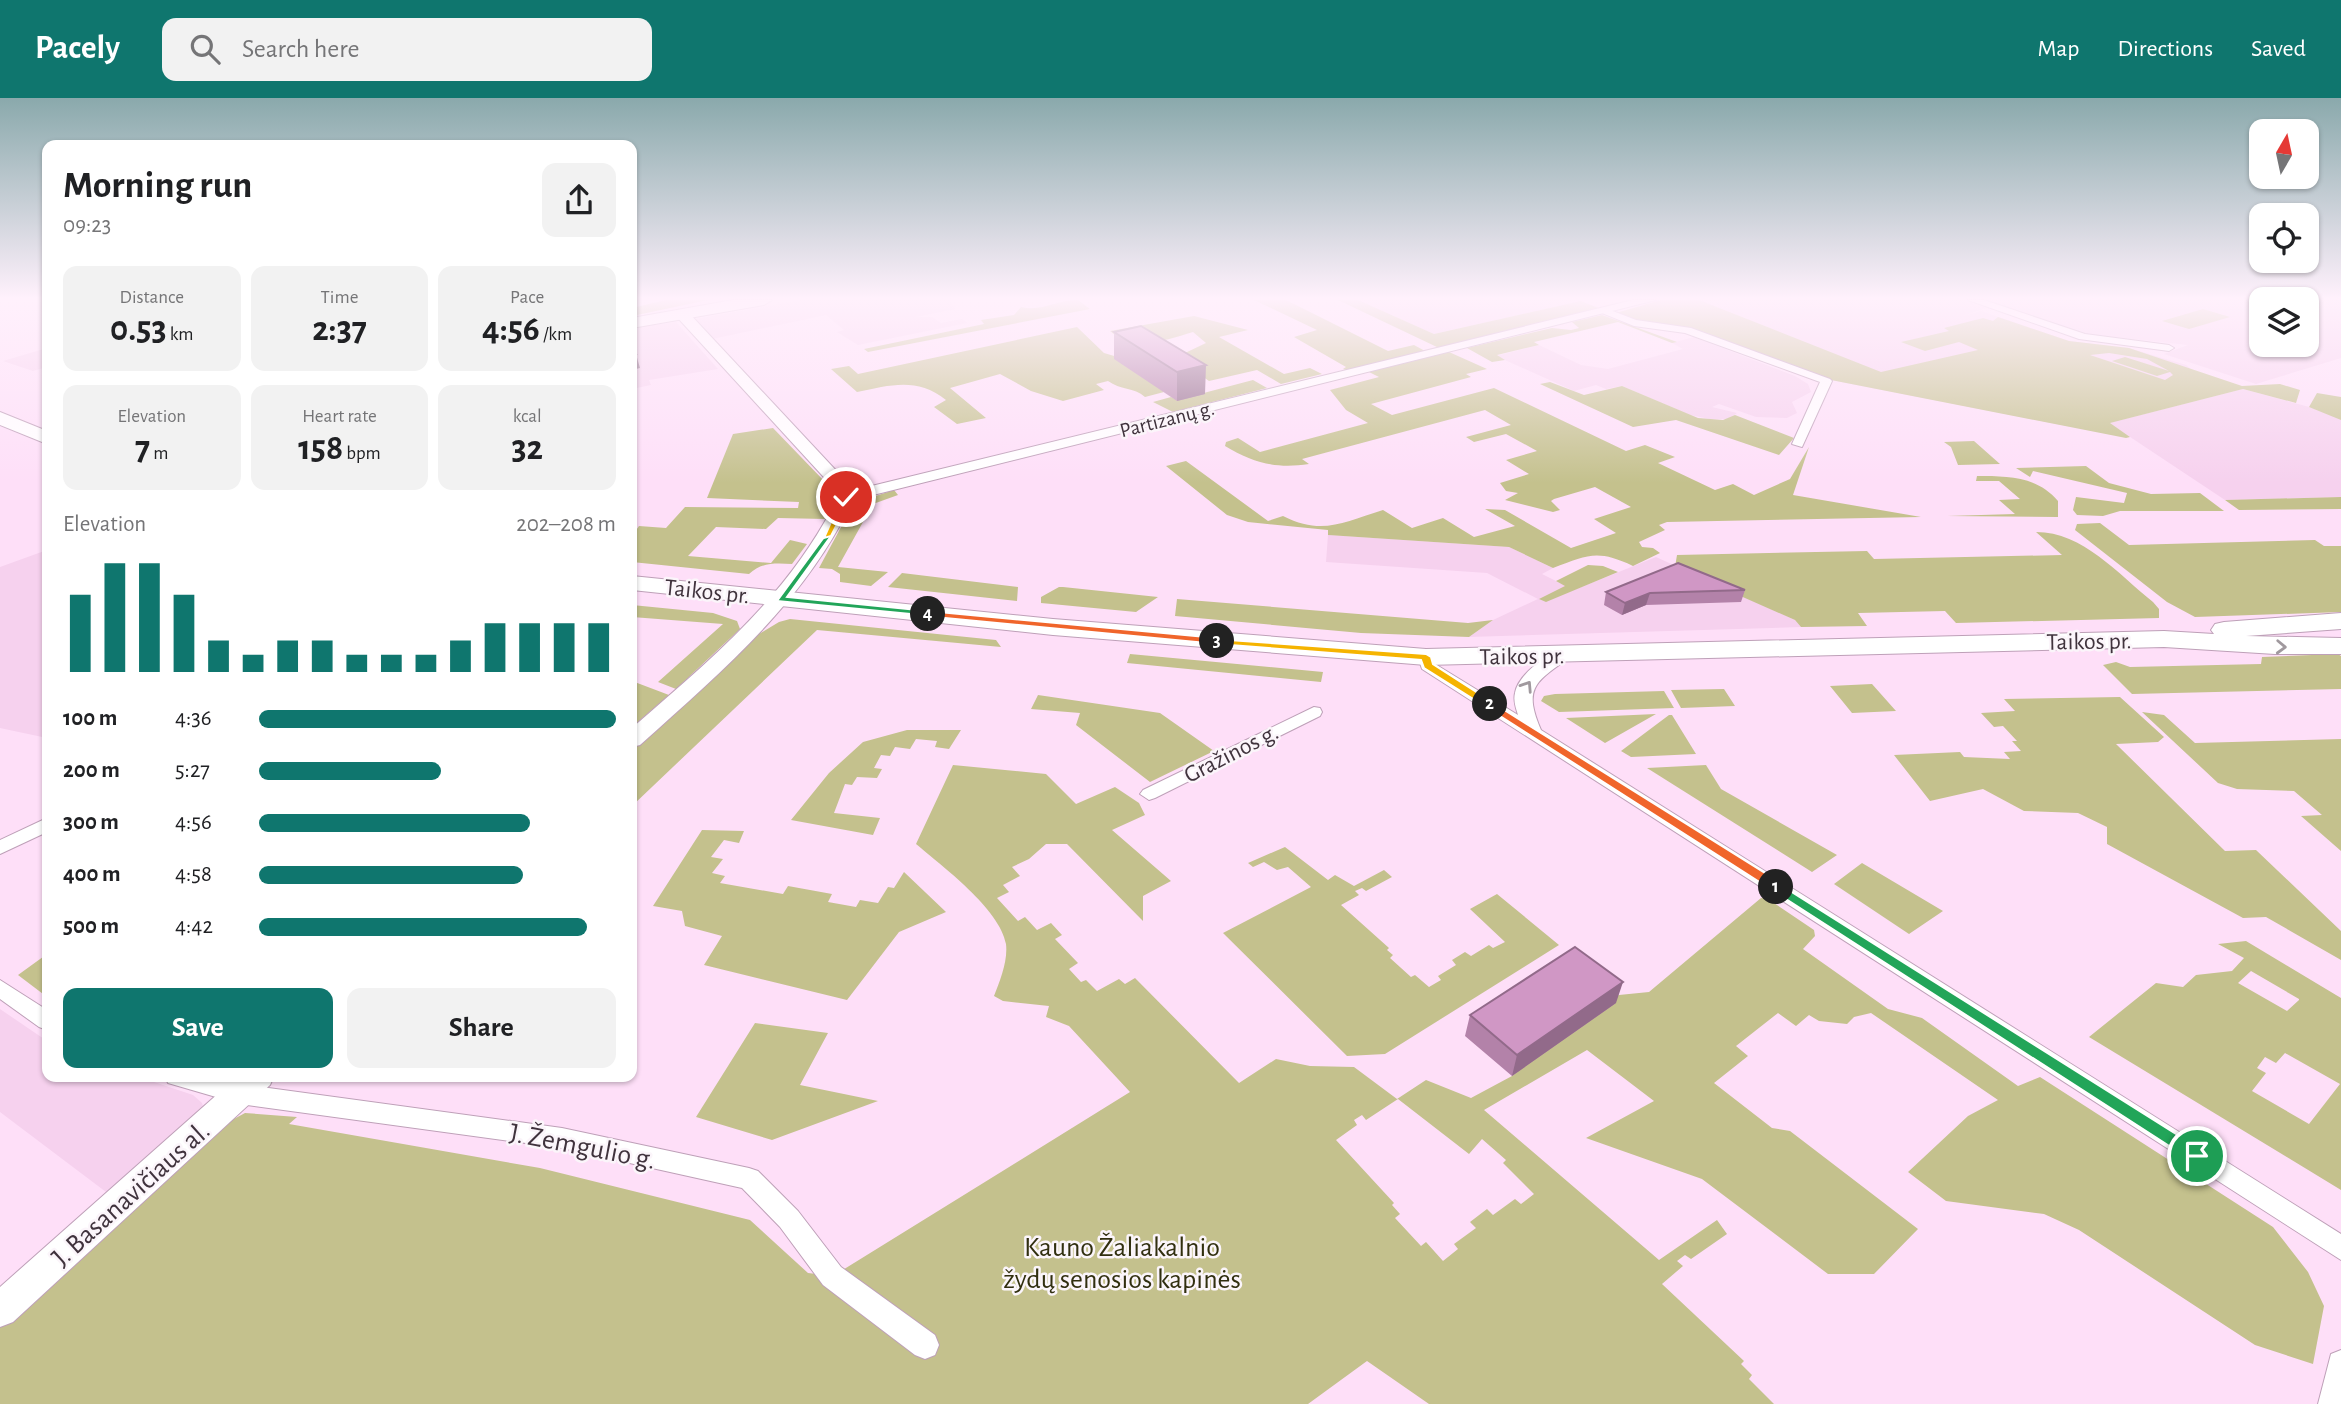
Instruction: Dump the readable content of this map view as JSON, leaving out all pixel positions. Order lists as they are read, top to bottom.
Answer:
{
  "streets": {
    "main road": ["Taikos pr."],
    "street": [
      "Partizanų g.",
      "Gražinos g.",
      "J. Žemgulio g.",
      "J. Basanavičiaus al."
    ]
  },
  "crossings": [
    ["J. Žemgulio g.", "J. Basanavičiaus al."]
  ],
  "parks": ["Kauno Žaliakalnio žydų senosios kapinės"],
  "north": "top",
  "page": {
    "header": "Pacely",
    "search": "Search here",
    "nav": ["Map", "Directions", "Saved"],
    "heading": ["Morning run", "09:23"],
    "stats": [
      ["Distance", "0.53 km"],
      ["Time", "2:37"],
      ["Pace", "4:56 /km"],
      ["Elevation", "7 m"],
      ["Heart rate", "158 bpm"],
      ["kcal", "32"]
    ],
    "chart": ["Elevation", "202–208 m"],
    "pins": [
      "4",
      "3",
      "2",
      "1"
    ],
    "list": [
      {
        "name": "100 m",
        "note": "4:36"
      },
      {
        "name": "200 m",
        "note": "5:27"
      },
      {
        "name": "300 m",
        "note": "4:56"
      },
      {
        "name": "400 m",
        "note": "4:58"
      },
      {
        "name": "500 m",
        "note": "4:42"
      }
    ],
    "buttons": ["Save", "Share"]
  }
}
